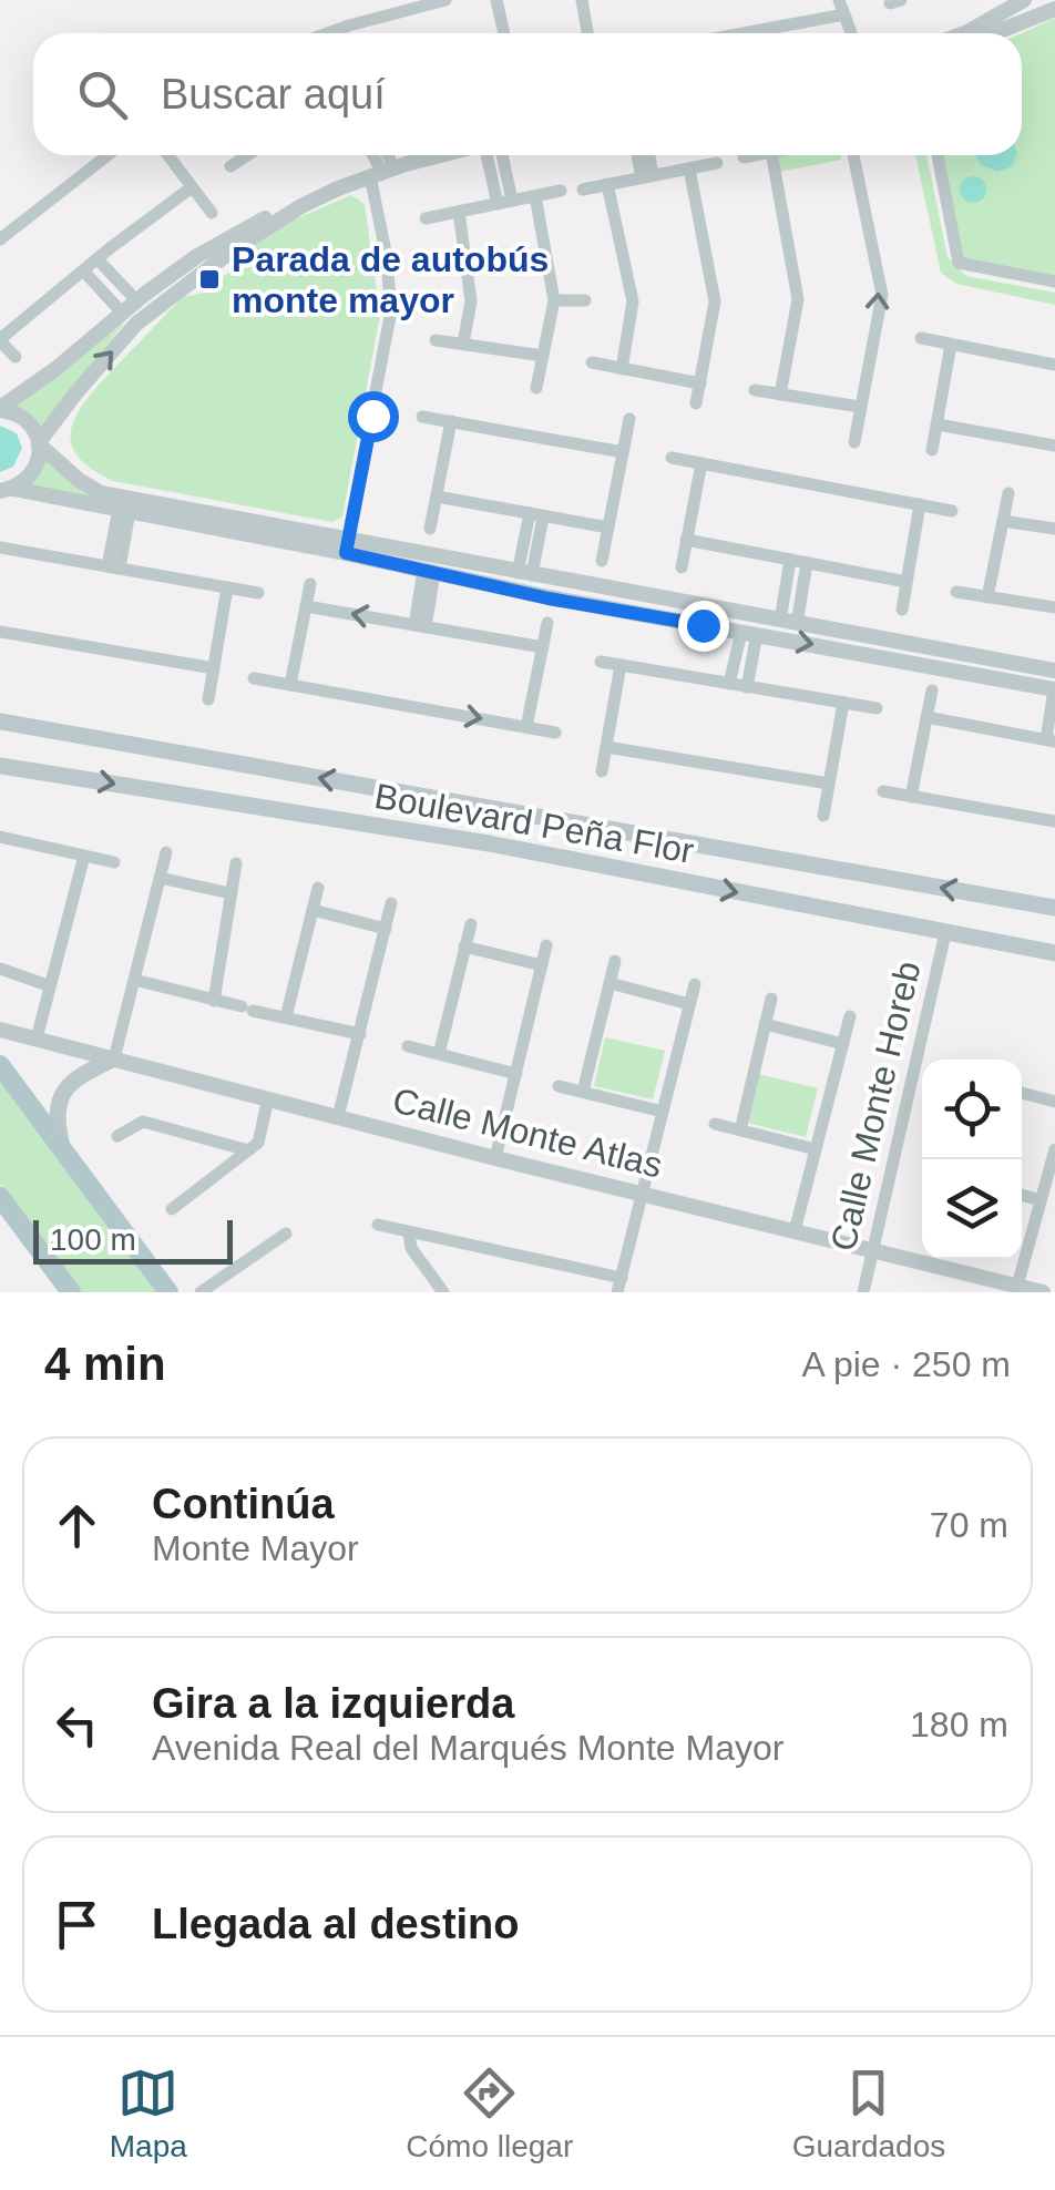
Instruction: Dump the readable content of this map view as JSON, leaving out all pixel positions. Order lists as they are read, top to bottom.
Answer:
{
  "streets": {
    "main road": ["Boulevard Peña Flor"],
    "street": ["Calle Monte Horeb", "Calle Monte Atlas"]
  },
  "crossings": [
    ["Boulevard Peña Flor", "Calle Monte Horeb"],
    ["Calle Monte Horeb", "Calle Monte Atlas"]
  ],
  "places": {
    "transit": ["Parada de autobús monte mayor"]
  },
  "scale_bar": "100 m",
  "page": {
    "search": "Buscar aquí",
    "scale": "100 m",
    "heading": ["4 min", "A pie · 250 m"],
    "list": [
      ["Continúa", "Monte Mayor", "70 m"],
      ["Gira a la izquierda", "Avenida Real del Marqués Monte Mayor", "180 m"],
      "Llegada al destino"
    ],
    "nav": ["Mapa", "Cómo llegar", "Guardados"]
  }
}
